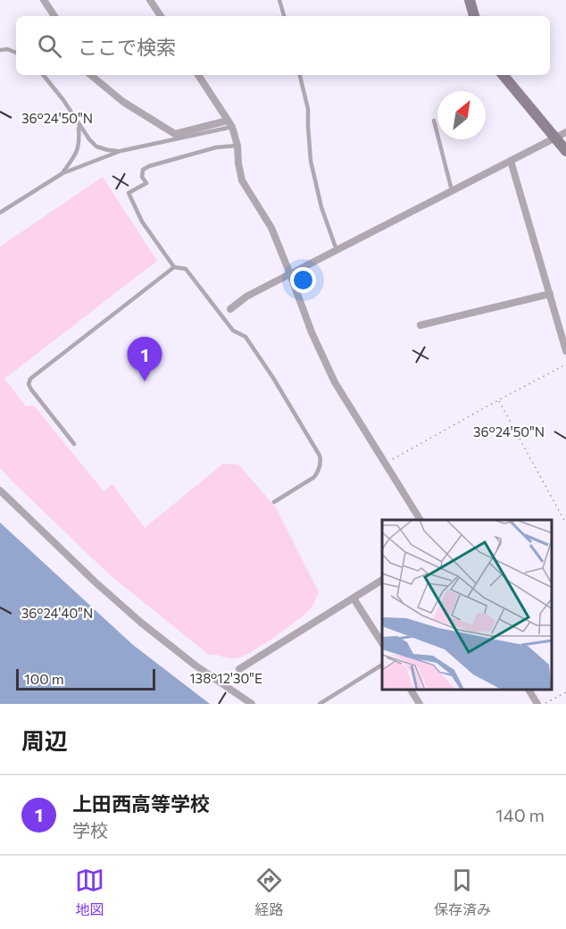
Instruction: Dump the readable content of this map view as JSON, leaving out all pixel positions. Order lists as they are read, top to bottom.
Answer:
{
  "scale_bar": "100 m",
  "north": "top right",
  "page": {
    "search": "ここで検索",
    "pins": "1",
    "scale": "100 m",
    "heading": "周辺",
    "list": [
      {
        "mark": "1",
        "name": "上田西高等学校",
        "note": "学校",
        "value": "140 m"
      }
    ],
    "nav": ["地図", "経路", "保存済み"]
  },
  "coordinates": ["36°24'50\"N", "36°24'40\"N", "138°12'30\"E"]
}
